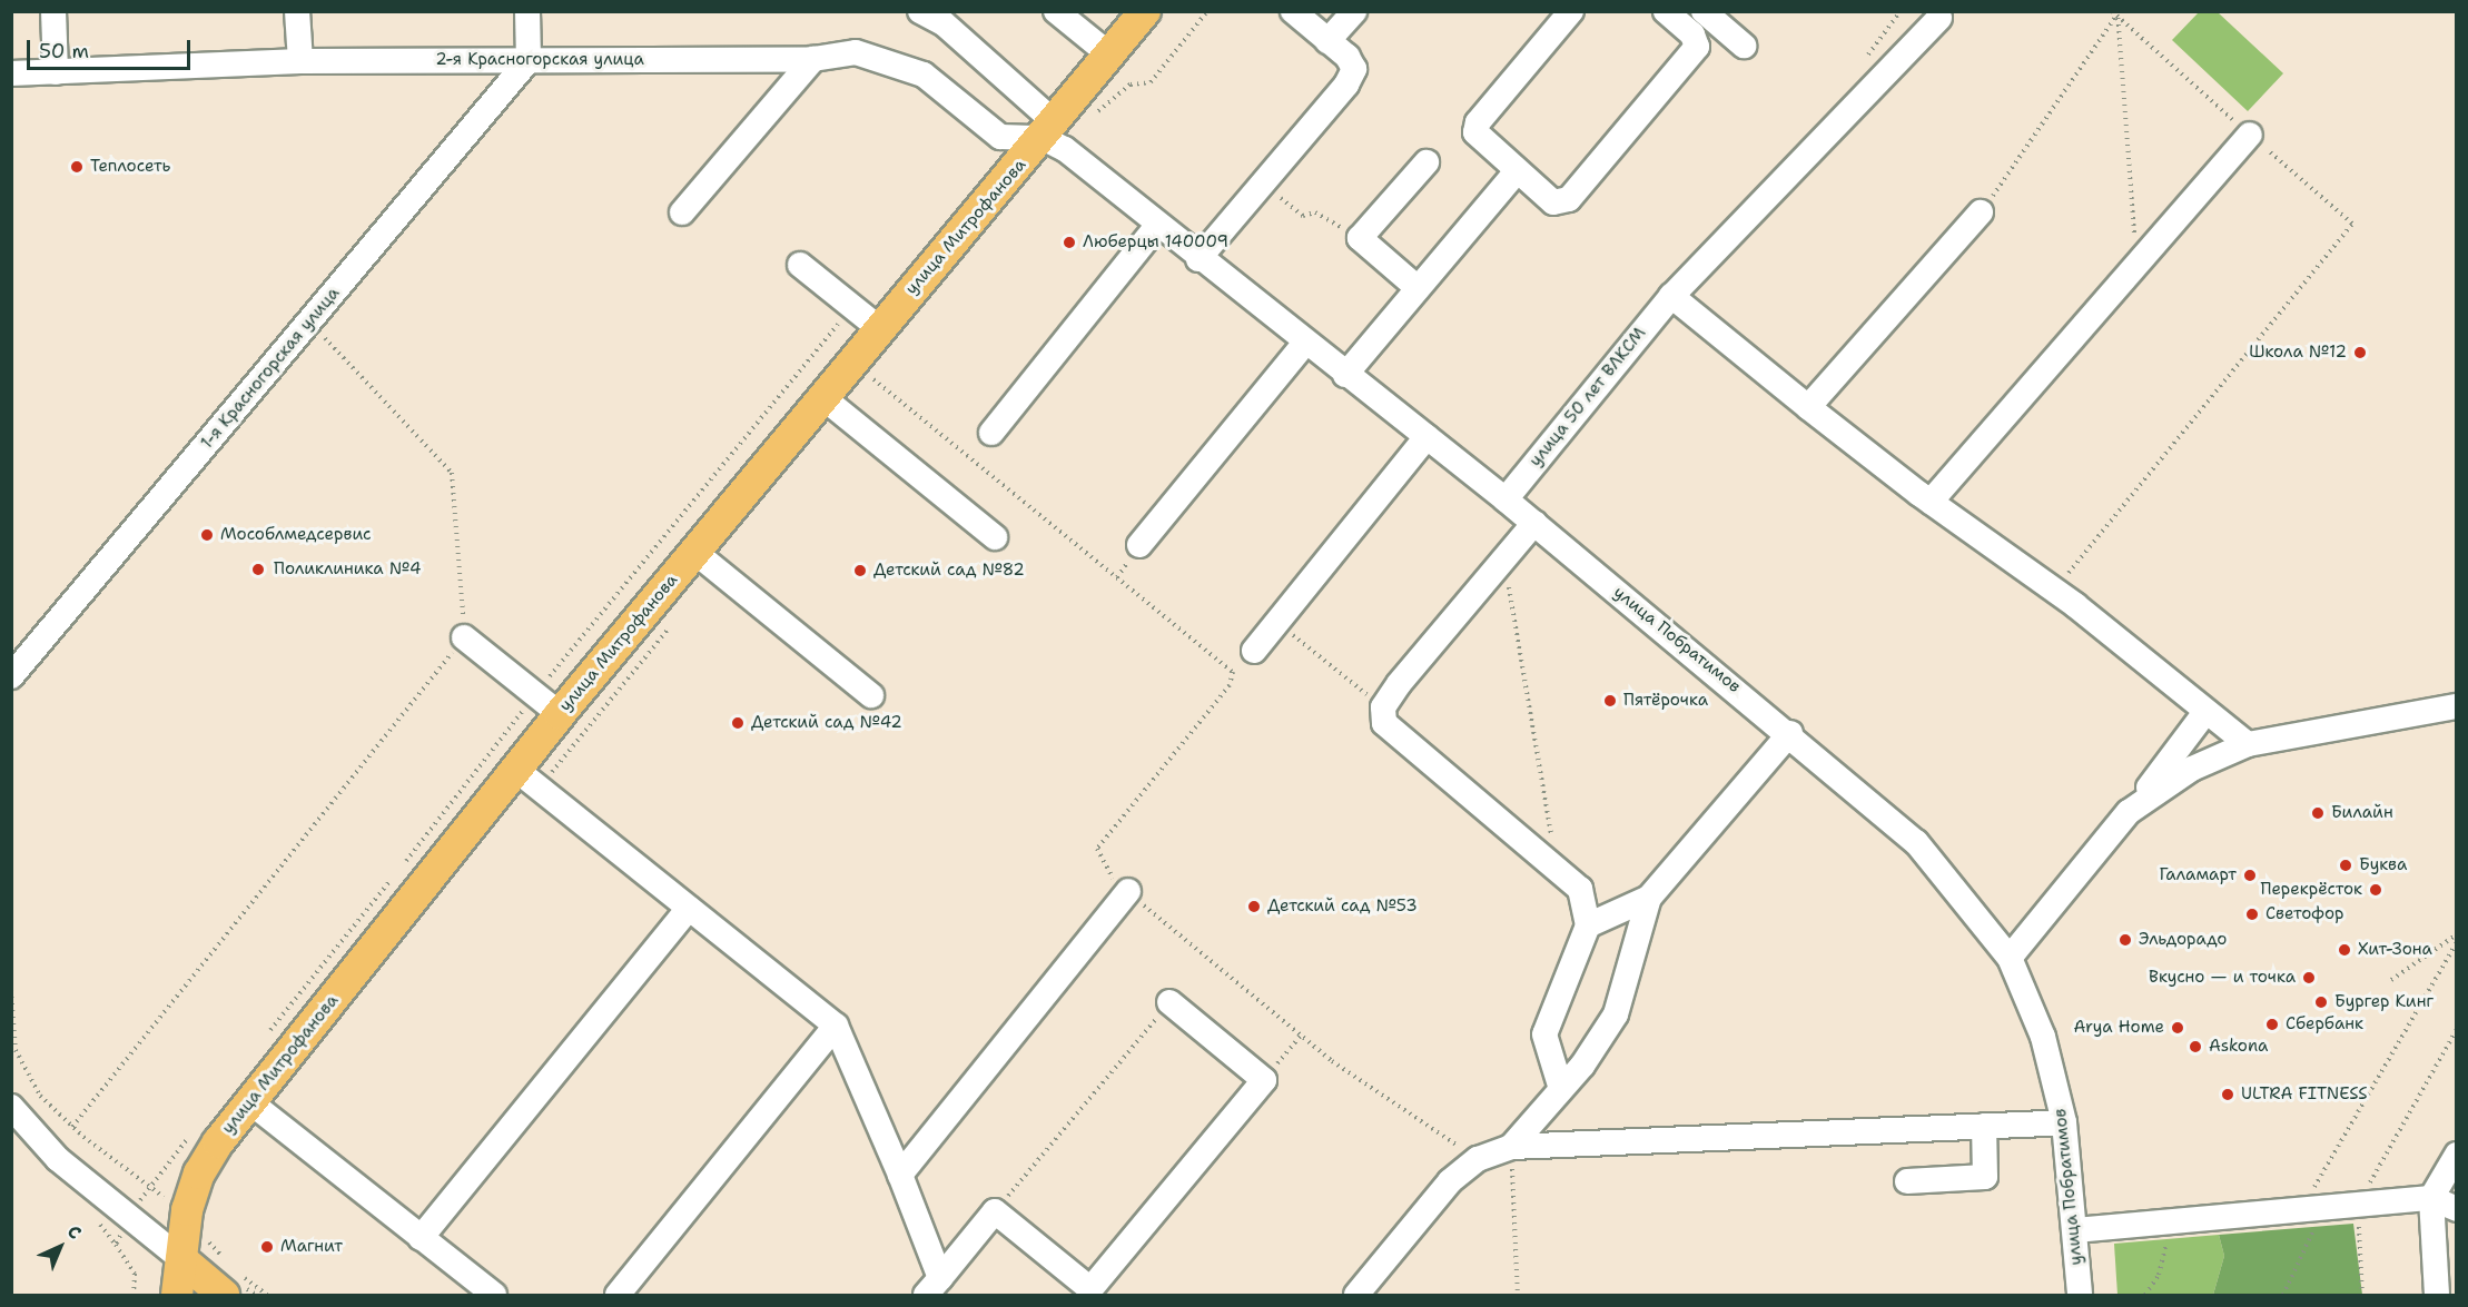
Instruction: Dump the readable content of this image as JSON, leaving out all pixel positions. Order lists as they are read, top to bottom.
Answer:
{
  "streets": {
    "main road": ["улица Митрофанова"],
    "street": [
      "2-я Красногорская улица",
      "1-я Красногорская улица",
      "улица 50 лет ВЛКСМ",
      "улица Побратимов"
    ]
  },
  "crossings": [
    ["2-я Красногорская улица", "улица Митрофанова"],
    ["2-я Красногорская улица", "1-я Красногорская улица"],
    ["2-я Красногорская улица", "улица Побратимов"],
    ["улица Митрофанова", "улица Побратимов"],
    ["улица 50 лет ВЛКСМ", "улица Побратимов"]
  ],
  "places": [
    "Теплосеть",
    "Люберцы 140009",
    "Школа №12",
    "Мособлмедсервис",
    "Поликлиника №4",
    "Детский сад №82",
    "Пятёрочка",
    "Детский сад №42",
    "Билайн",
    "Буква",
    "Галамарт",
    "Перекрёсток",
    "Детский сад №53",
    "Светофор",
    "Эльдорадо",
    "Хит-Зона",
    "Вкусно — и точка",
    "Бургер Кинг",
    "Сбербанк",
    "Arya Home",
    "Askona",
    "ULTRA FITNESS",
    "Магнит"
  ],
  "scale_bar": "50 m",
  "north": "top right"
}
